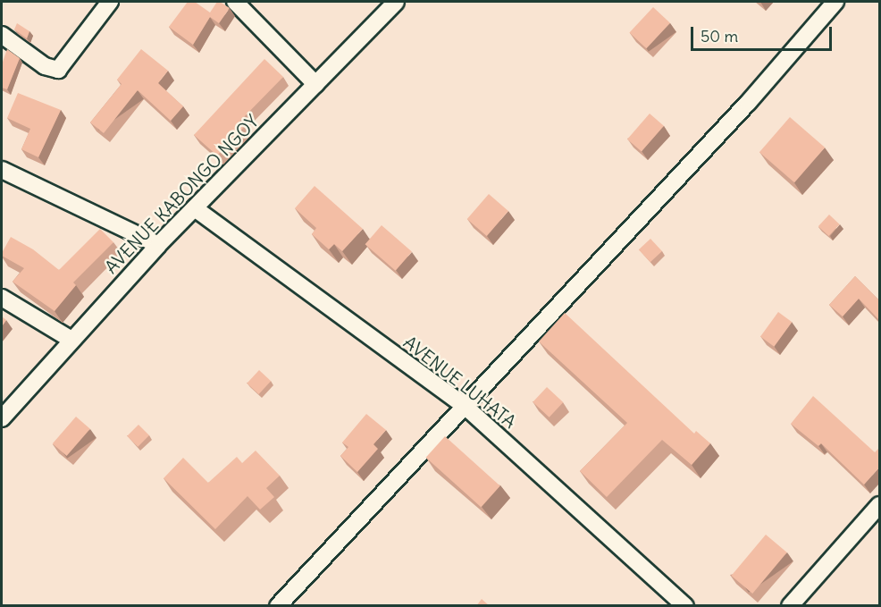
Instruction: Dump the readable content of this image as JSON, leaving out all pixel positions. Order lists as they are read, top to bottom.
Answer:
{
  "streets": {
    "street": ["AVENUE KABONGO NGOY", "AVENUE LUHATA"]
  },
  "crossings": [
    ["AVENUE KABONGO NGOY", "AVENUE LUHATA"]
  ],
  "scale_bar": "50 m"
}
